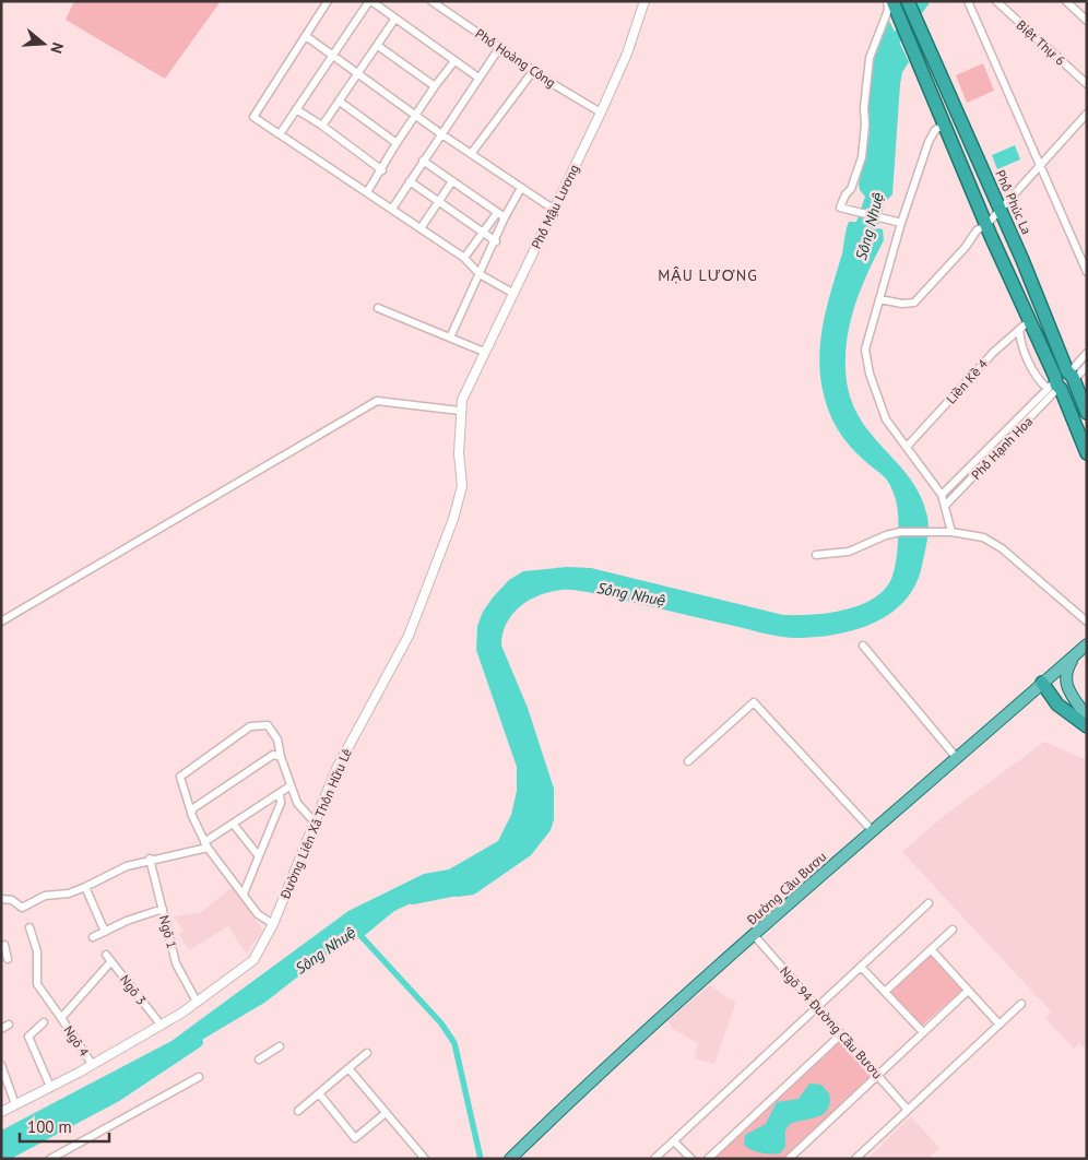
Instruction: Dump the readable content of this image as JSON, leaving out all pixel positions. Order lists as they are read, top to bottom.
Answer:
{
  "streets": {
    "highway": ["Phố Phúc La"],
    "main road": ["Đường Cầu Bươu"],
    "street": [
      "Biệt Thự 6",
      "Phố Hoàng Công",
      "Phố Mậu Lương",
      "Liền Kề 4",
      "Phố Hạnh Hoa",
      "Đường Liên Xã Thôn Hữu Lê",
      "Ngõ 1",
      "Ngõ 3",
      "Ngõ 94 Đường Cầu Bươu",
      "Ngõ 4"
    ]
  },
  "crossings": [
    ["Phố Hoàng Công", "Phố Mậu Lương"],
    ["Phố Phúc La", "Liền Kề 4"],
    ["Phố Phúc La", "Phố Hạnh Hoa"],
    ["Phố Mậu Lương", "Đường Liên Xã Thôn Hữu Lê"],
    ["Đường Liên Xã Thôn Hữu Lê", "Ngõ 1"],
    ["Đường Liên Xã Thôn Hữu Lê", "Ngõ 3"],
    ["Đường Liên Xã Thôn Hữu Lê", "Ngõ 4"],
    ["Đường Cầu Bươu", "Ngõ 94 Đường Cầu Bươu"]
  ],
  "districts": ["MẬU LƯƠNG"],
  "water": ["Sông Nhuệ"],
  "scale_bar": "100 m",
  "north": "right"
}
